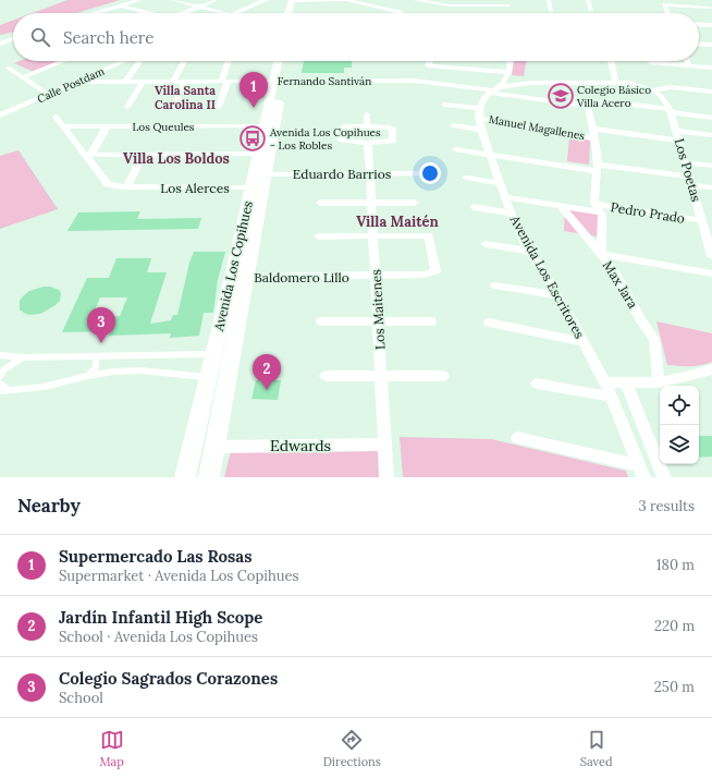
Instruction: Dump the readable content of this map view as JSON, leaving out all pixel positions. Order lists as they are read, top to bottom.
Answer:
{
  "streets": {
    "main road": ["Avenida Los Copihues"],
    "street": [
      "Fernando Santiván",
      "Calle Postdam",
      "Los Queules",
      "Manuel Magallenes",
      "Los Poetas",
      "Eduardo Barrios",
      "Los Alerces",
      "Pedro Prado",
      "Baldomero Lillo",
      "Avenida Los Escritores",
      "Max Jara",
      "Los Maitenes",
      "Edwards"
    ]
  },
  "crossings": [
    ["Fernando Santiván", "Calle Postdam"],
    ["Fernando Santiván", "Los Poetas"],
    ["Fernando Santiván", "Avenida Los Copihues"],
    ["Fernando Santiván", "Max Jara"],
    ["Los Queules", "Los Alerces"],
    ["Los Queules", "Avenida Los Copihues"],
    ["Manuel Magallenes", "Los Poetas"],
    ["Manuel Magallenes", "Avenida Los Escritores"],
    ["Manuel Magallenes", "Max Jara"],
    ["Los Poetas", "Pedro Prado"],
    ["Eduardo Barrios", "Los Alerces"],
    ["Eduardo Barrios", "Avenida Los Copihues"],
    ["Eduardo Barrios", "Los Maitenes"],
    ["Los Alerces", "Avenida Los Copihues"],
    ["Pedro Prado", "Avenida Los Escritores"],
    ["Pedro Prado", "Max Jara"],
    ["Avenida Los Copihues", "Baldomero Lillo"],
    ["Avenida Los Copihues", "Edwards"],
    ["Baldomero Lillo", "Los Maitenes"],
    ["Los Maitenes", "Edwards"]
  ],
  "districts": ["Villa Santa Carolina II", "Villa Los Boldos", "Villa Maitén"],
  "places": {
    "school or university": ["Colegio Básico Villa Acero"],
    "bus stop": ["Avenida Los Copihues - Los Robles"]
  },
  "page": {
    "search": "Search here",
    "pins": ["1", "3", "2"],
    "heading": ["Nearby", "3 results"],
    "list": [
      {
        "mark": "1",
        "name": "Supermercado Las Rosas",
        "note": "Supermarket · Avenida Los Copihues",
        "value": "180 m"
      },
      {
        "mark": "2",
        "name": "Jardín Infantil High Scope",
        "note": "School · Avenida Los Copihues",
        "value": "220 m"
      },
      {
        "mark": "3",
        "name": "Colegio Sagrados Corazones",
        "note": "School",
        "value": "250 m"
      }
    ],
    "nav": ["Map", "Directions", "Saved"]
  }
}
